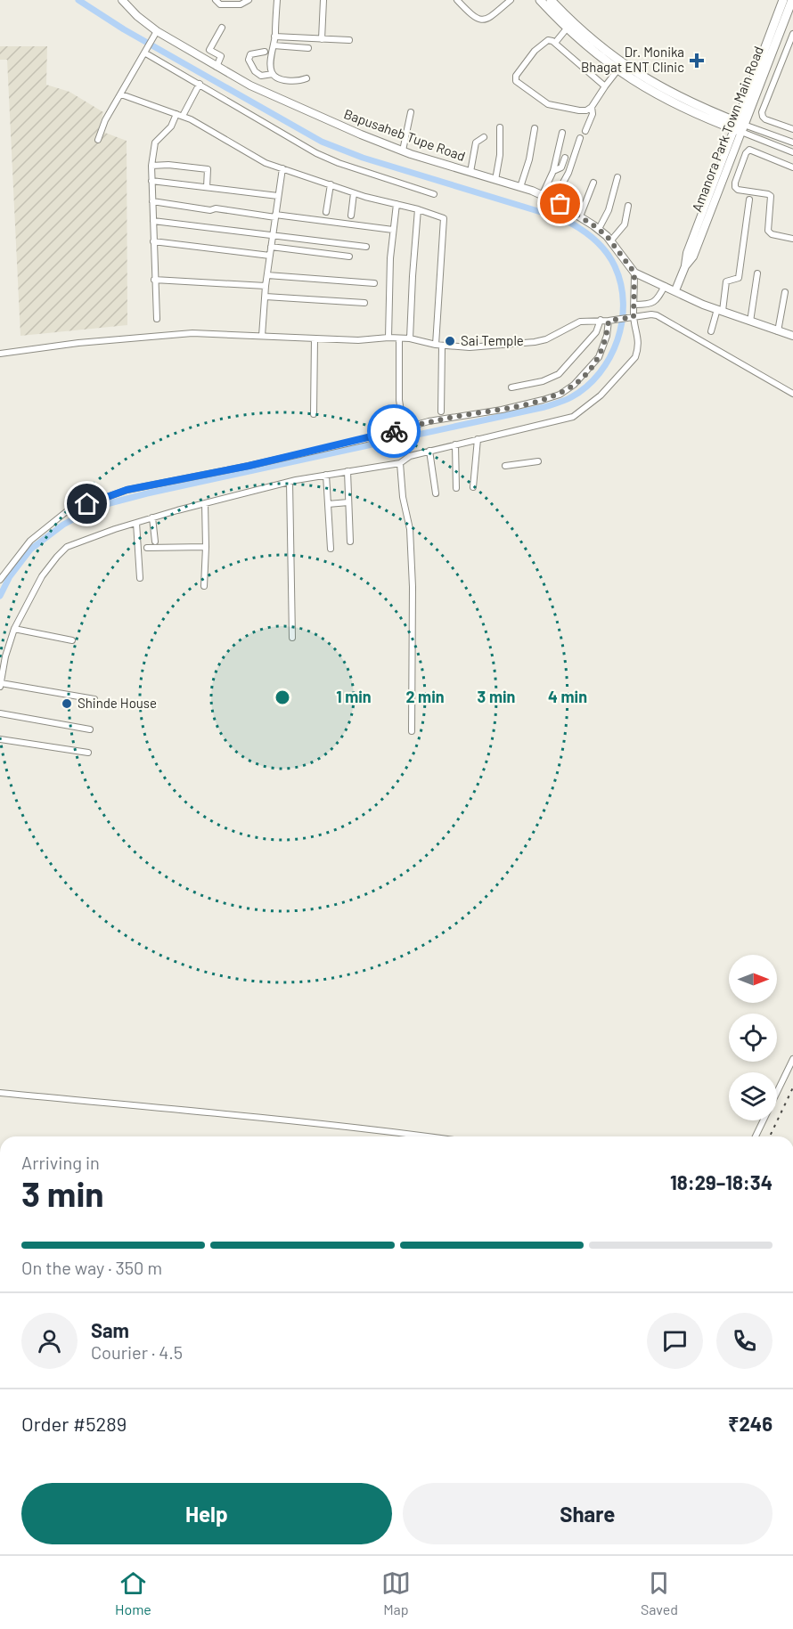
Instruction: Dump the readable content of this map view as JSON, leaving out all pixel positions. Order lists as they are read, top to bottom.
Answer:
{
  "streets": {
    "main road": ["Amanora Park Town Main Road"],
    "street": ["Bapusaheb Tupe Road"]
  },
  "crossings": [
    ["Amanora Park Town Main Road", "Bapusaheb Tupe Road"]
  ],
  "places": {
    "health": ["Dr. Monika Bhagat ENT Clinic"],
    "other": ["Sai Temple", "Shinde House"]
  },
  "north": "right",
  "page": {
    "heading": ["3 min", "Arriving in", "18:29–18:34"],
    "panel": [
      "Sam",
      "Courier · 4.5",
      "Order #5289",
      "₹246"
    ],
    "bar": "On the way · 350 m",
    "buttons": ["Help", "Share"],
    "tabs": ["Home", "Map", "Saved"]
  },
  "rings": [
    "1 min",
    "2 min",
    "3 min",
    "4 min"
  ]
}
